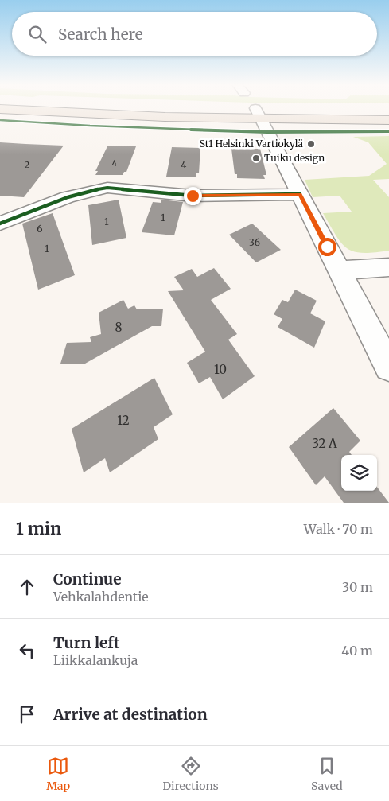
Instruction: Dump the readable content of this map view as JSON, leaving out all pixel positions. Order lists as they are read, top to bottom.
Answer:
{
  "places": ["St1 Helsinki Vartiokylä", "Tuiku design"],
  "house_numbers": [
    "4",
    "2",
    "4",
    "1",
    "1",
    "6",
    "36",
    "1",
    "8",
    "10",
    "12",
    "32 A"
  ],
  "page": {
    "search": "Search here",
    "heading": ["1 min", "Walk · 70 m"],
    "list": [
      ["Continue", "Vehkalahdentie", "30 m"],
      ["Turn left", "Liikkalankuja", "40 m"],
      "Arrive at destination"
    ],
    "nav": ["Map", "Directions", "Saved"]
  }
}
